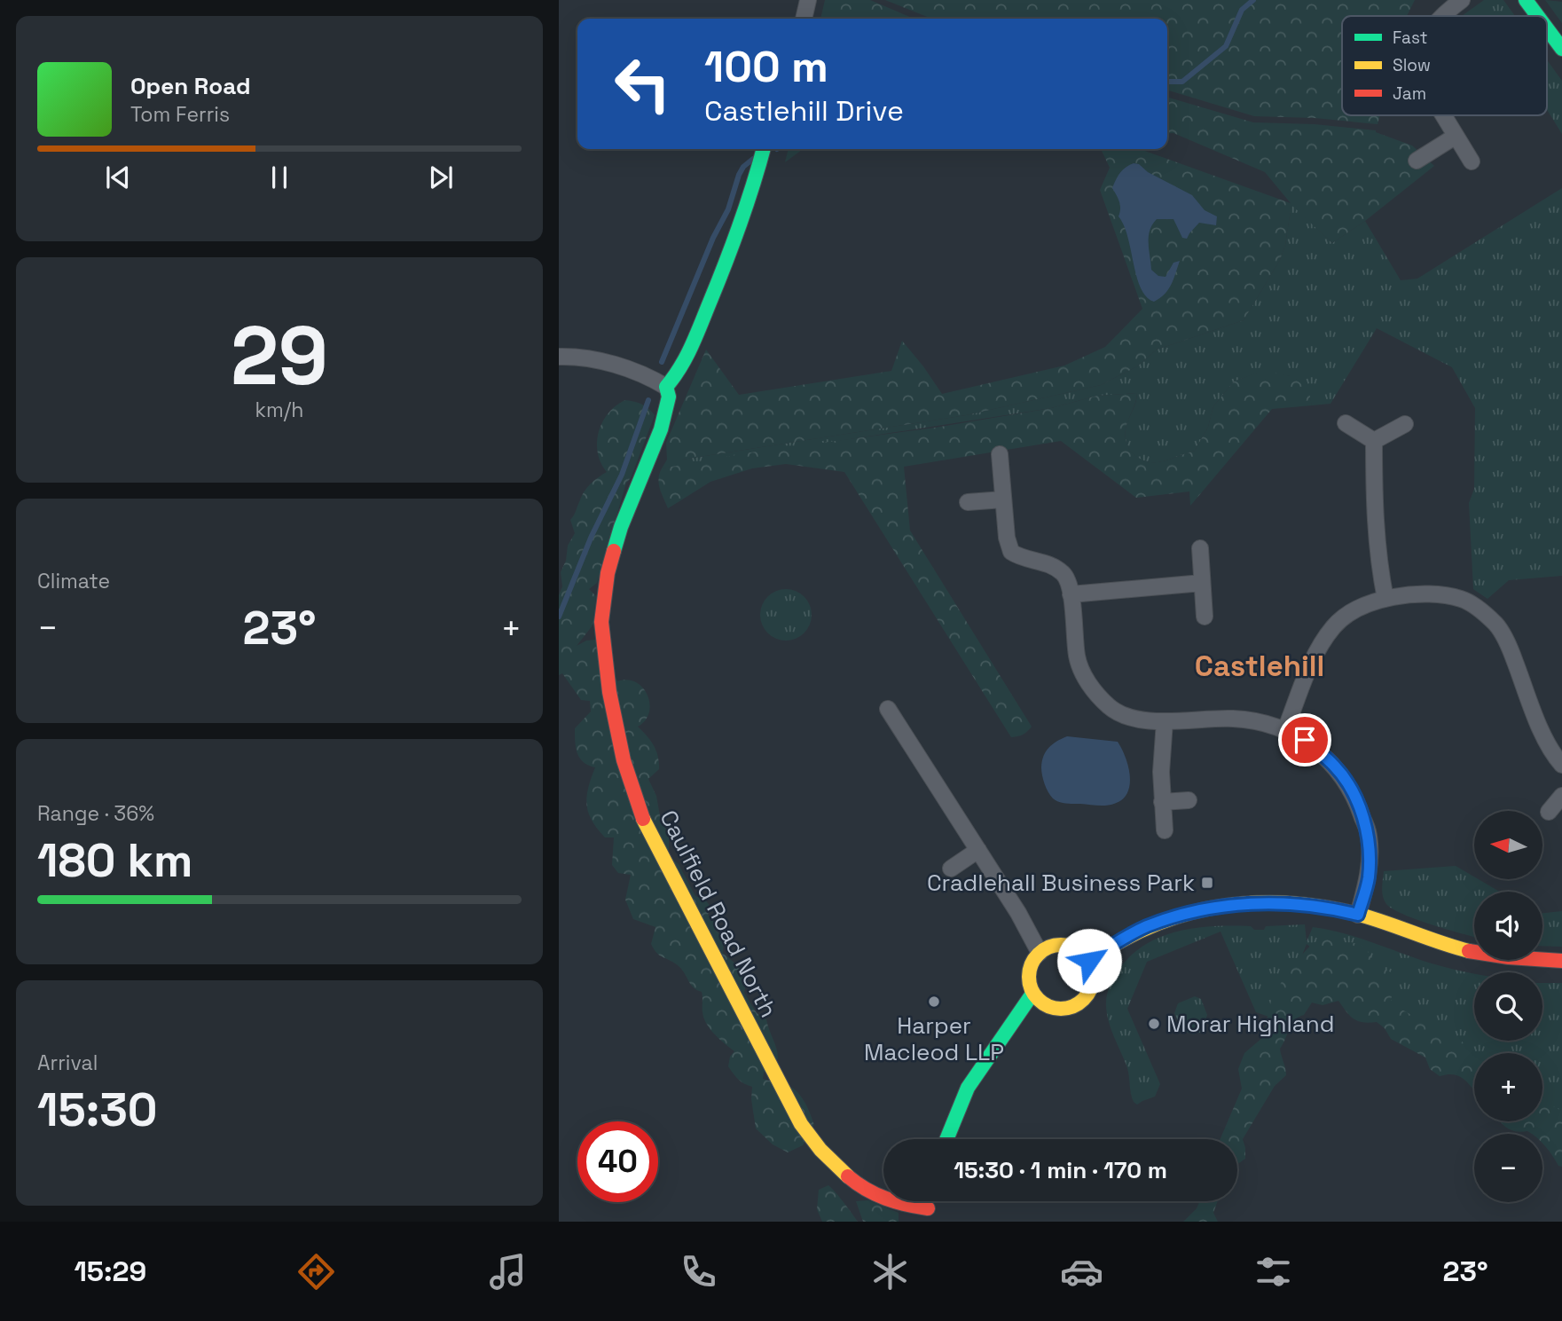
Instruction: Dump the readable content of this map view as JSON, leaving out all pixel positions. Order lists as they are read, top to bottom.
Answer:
{
  "streets": {
    "street": ["Caulfield Road North"]
  },
  "districts": ["Castlehill"],
  "places": {
    "transit": ["Cradlehall Business Park"],
    "other": ["Harper Macleod LLP", "Morar Highland"]
  },
  "legend": ["Fast", "Slow", "Jam"],
  "north": "left",
  "page": {
    "turn": ["100 m", "Castlehill Drive"],
    "song": ["Open Road", "Tom Ferris"],
    "tile": [
      ["29", "km/h"],
      "Climate",
      ["Range · 36%", "180 km"],
      ["Arrival", "15:30"]
    ],
    "heat": ["−", "23°", "+"],
    "map_buttons": ["+", "−"],
    "limit": "40",
    "trip": "15:30 · 1 min · 170 m",
    "tabs": ["15:29", "23°"]
  }
}
